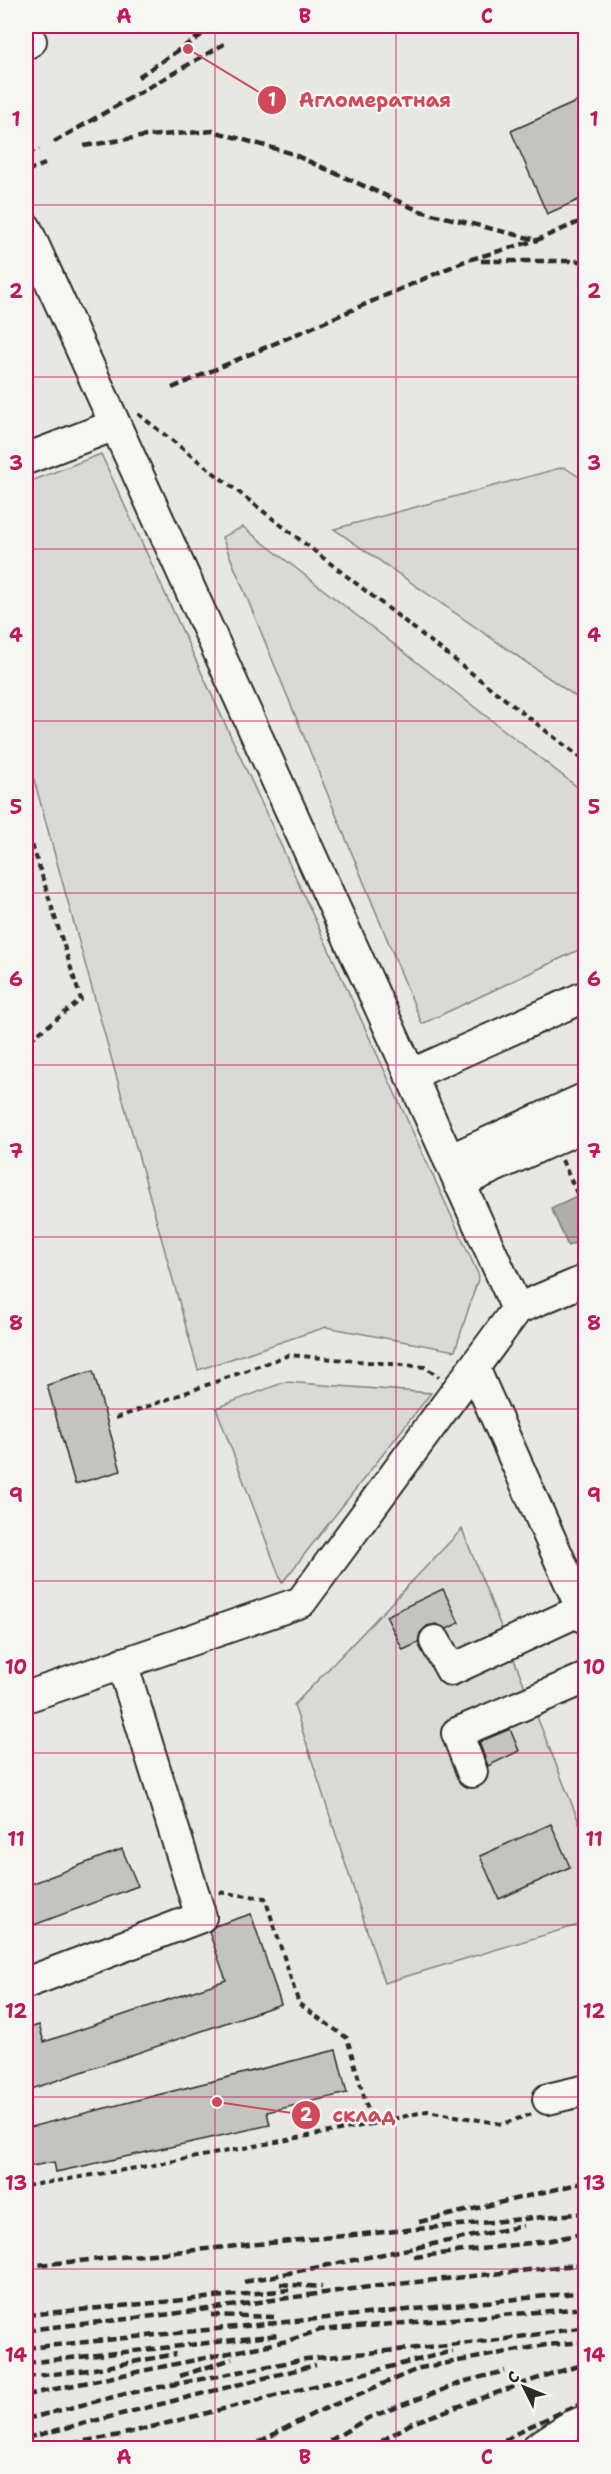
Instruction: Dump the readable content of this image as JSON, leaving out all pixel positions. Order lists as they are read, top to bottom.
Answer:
{
  "places": ["Агломератная", "склад"],
  "north": "top left",
  "grid": {
    "columns": ["A", "B", "C"],
    "rows": [
      "1",
      "2",
      "3",
      "4",
      "5",
      "6",
      "7",
      "8",
      "9",
      "10",
      "11",
      "12",
      "13",
      "14"
    ]
  }
}
